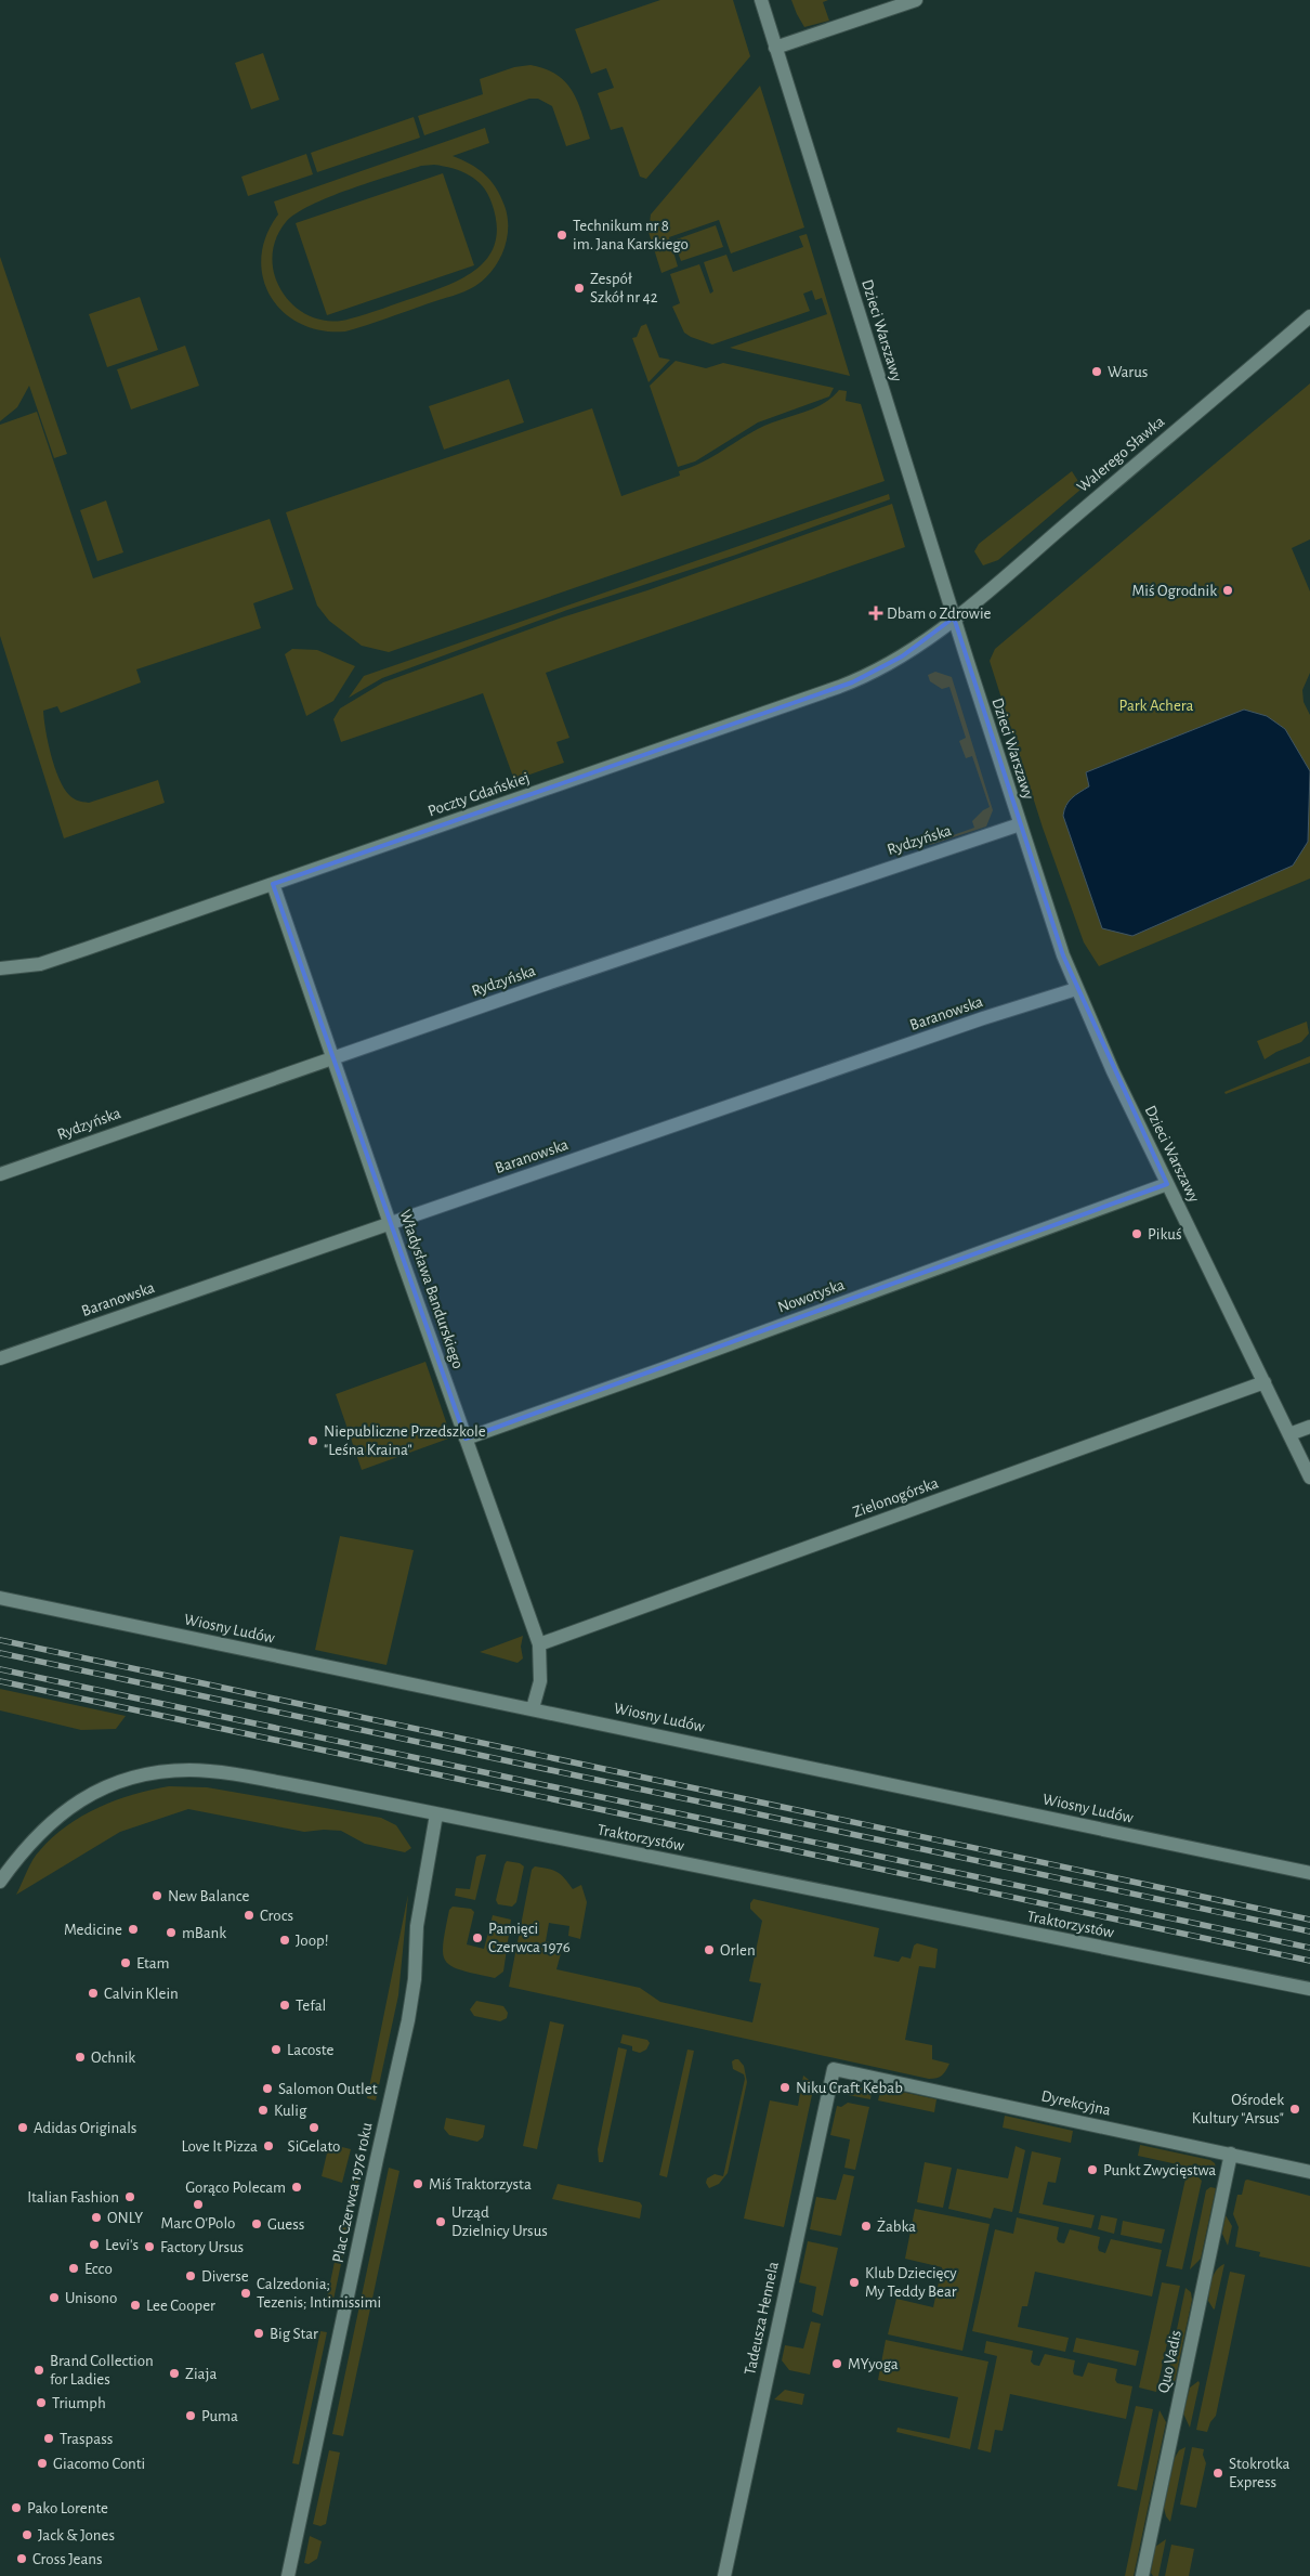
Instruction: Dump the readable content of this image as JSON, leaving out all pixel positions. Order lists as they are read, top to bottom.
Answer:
{
  "streets": {
    "street": [
      "Dzieci Warszawy",
      "Walerego Sławka",
      "Poczty Gdańskiej",
      "Rydzyńska",
      "Baranowska",
      "Władysława Bandurskiego",
      "Nowotyska",
      "Zielonogórska",
      "Wiosny Ludów",
      "Traktorzystów",
      "Dyrekcyjna",
      "Plac Czerwca 1976 roku",
      "Tadeusza Hennela",
      "Quo Vadis"
    ]
  },
  "crossings": [
    ["Dzieci Warszawy", "Walerego Sławka"],
    ["Dzieci Warszawy", "Poczty Gdańskiej"],
    ["Dzieci Warszawy", "Rydzyńska"],
    ["Dzieci Warszawy", "Baranowska"],
    ["Dzieci Warszawy", "Nowotyska"],
    ["Dzieci Warszawy", "Zielonogórska"],
    ["Walerego Sławka", "Poczty Gdańskiej"],
    ["Poczty Gdańskiej", "Władysława Bandurskiego"],
    ["Rydzyńska", "Władysława Bandurskiego"],
    ["Baranowska", "Władysława Bandurskiego"],
    ["Władysława Bandurskiego", "Nowotyska"],
    ["Władysława Bandurskiego", "Zielonogórska"],
    ["Władysława Bandurskiego", "Wiosny Ludów"],
    ["Traktorzystów", "Plac Czerwca 1976 roku"],
    ["Dyrekcyjna", "Tadeusza Hennela"],
    ["Dyrekcyjna", "Quo Vadis"]
  ],
  "parks": ["Park Achera"],
  "places": {
    "other": [
      "Technikum nr 8 im. Jana Karskiego",
      "Zespół Szkół nr 42",
      "Warus",
      "Miś Ogrodnik",
      "Pikuś",
      "Niepubliczne Przedszkole \"Leśna Kraina\"",
      "New Balance",
      "Crocs",
      "Medicine",
      "mBank",
      "Pamięci Czerwca 1976",
      "Joop!",
      "Orlen",
      "Etam",
      "Calvin Klein",
      "Tefal",
      "Lacoste",
      "Ochnik",
      "Niku Craft Kebab",
      "Salomon Outlet",
      "Ośrodek Kultury \"Arsus\"",
      "Kulig",
      "Adidas Originals",
      "SiGelato",
      "Love It Pizza",
      "Punkt Zwycięstwa",
      "Miś Traktorzysta",
      "Gorąco Polecam",
      "Italian Fashion",
      "Marc O'Polo",
      "ONLY",
      "Urząd Dzielnicy Ursus",
      "Guess",
      "Żabka",
      "Levi's",
      "Factory Ursus",
      "Ecco",
      "Diverse",
      "Klub Dziecięcy My Teddy Bear",
      "Calzedonia; Tezenis; Intimissimi",
      "Unisono",
      "Lee Cooper",
      "Big Star",
      "MYyoga",
      "Brand Collection for Ladies",
      "Ziaja",
      "Triumph",
      "Puma",
      "Traspass",
      "Giacomo Conti",
      "Stokrotka Express",
      "Pako Lorente",
      "Jack & Jones",
      "Cross Jeans"
    ],
    "health": ["Dbam o Zdrowie"]
  }
}
